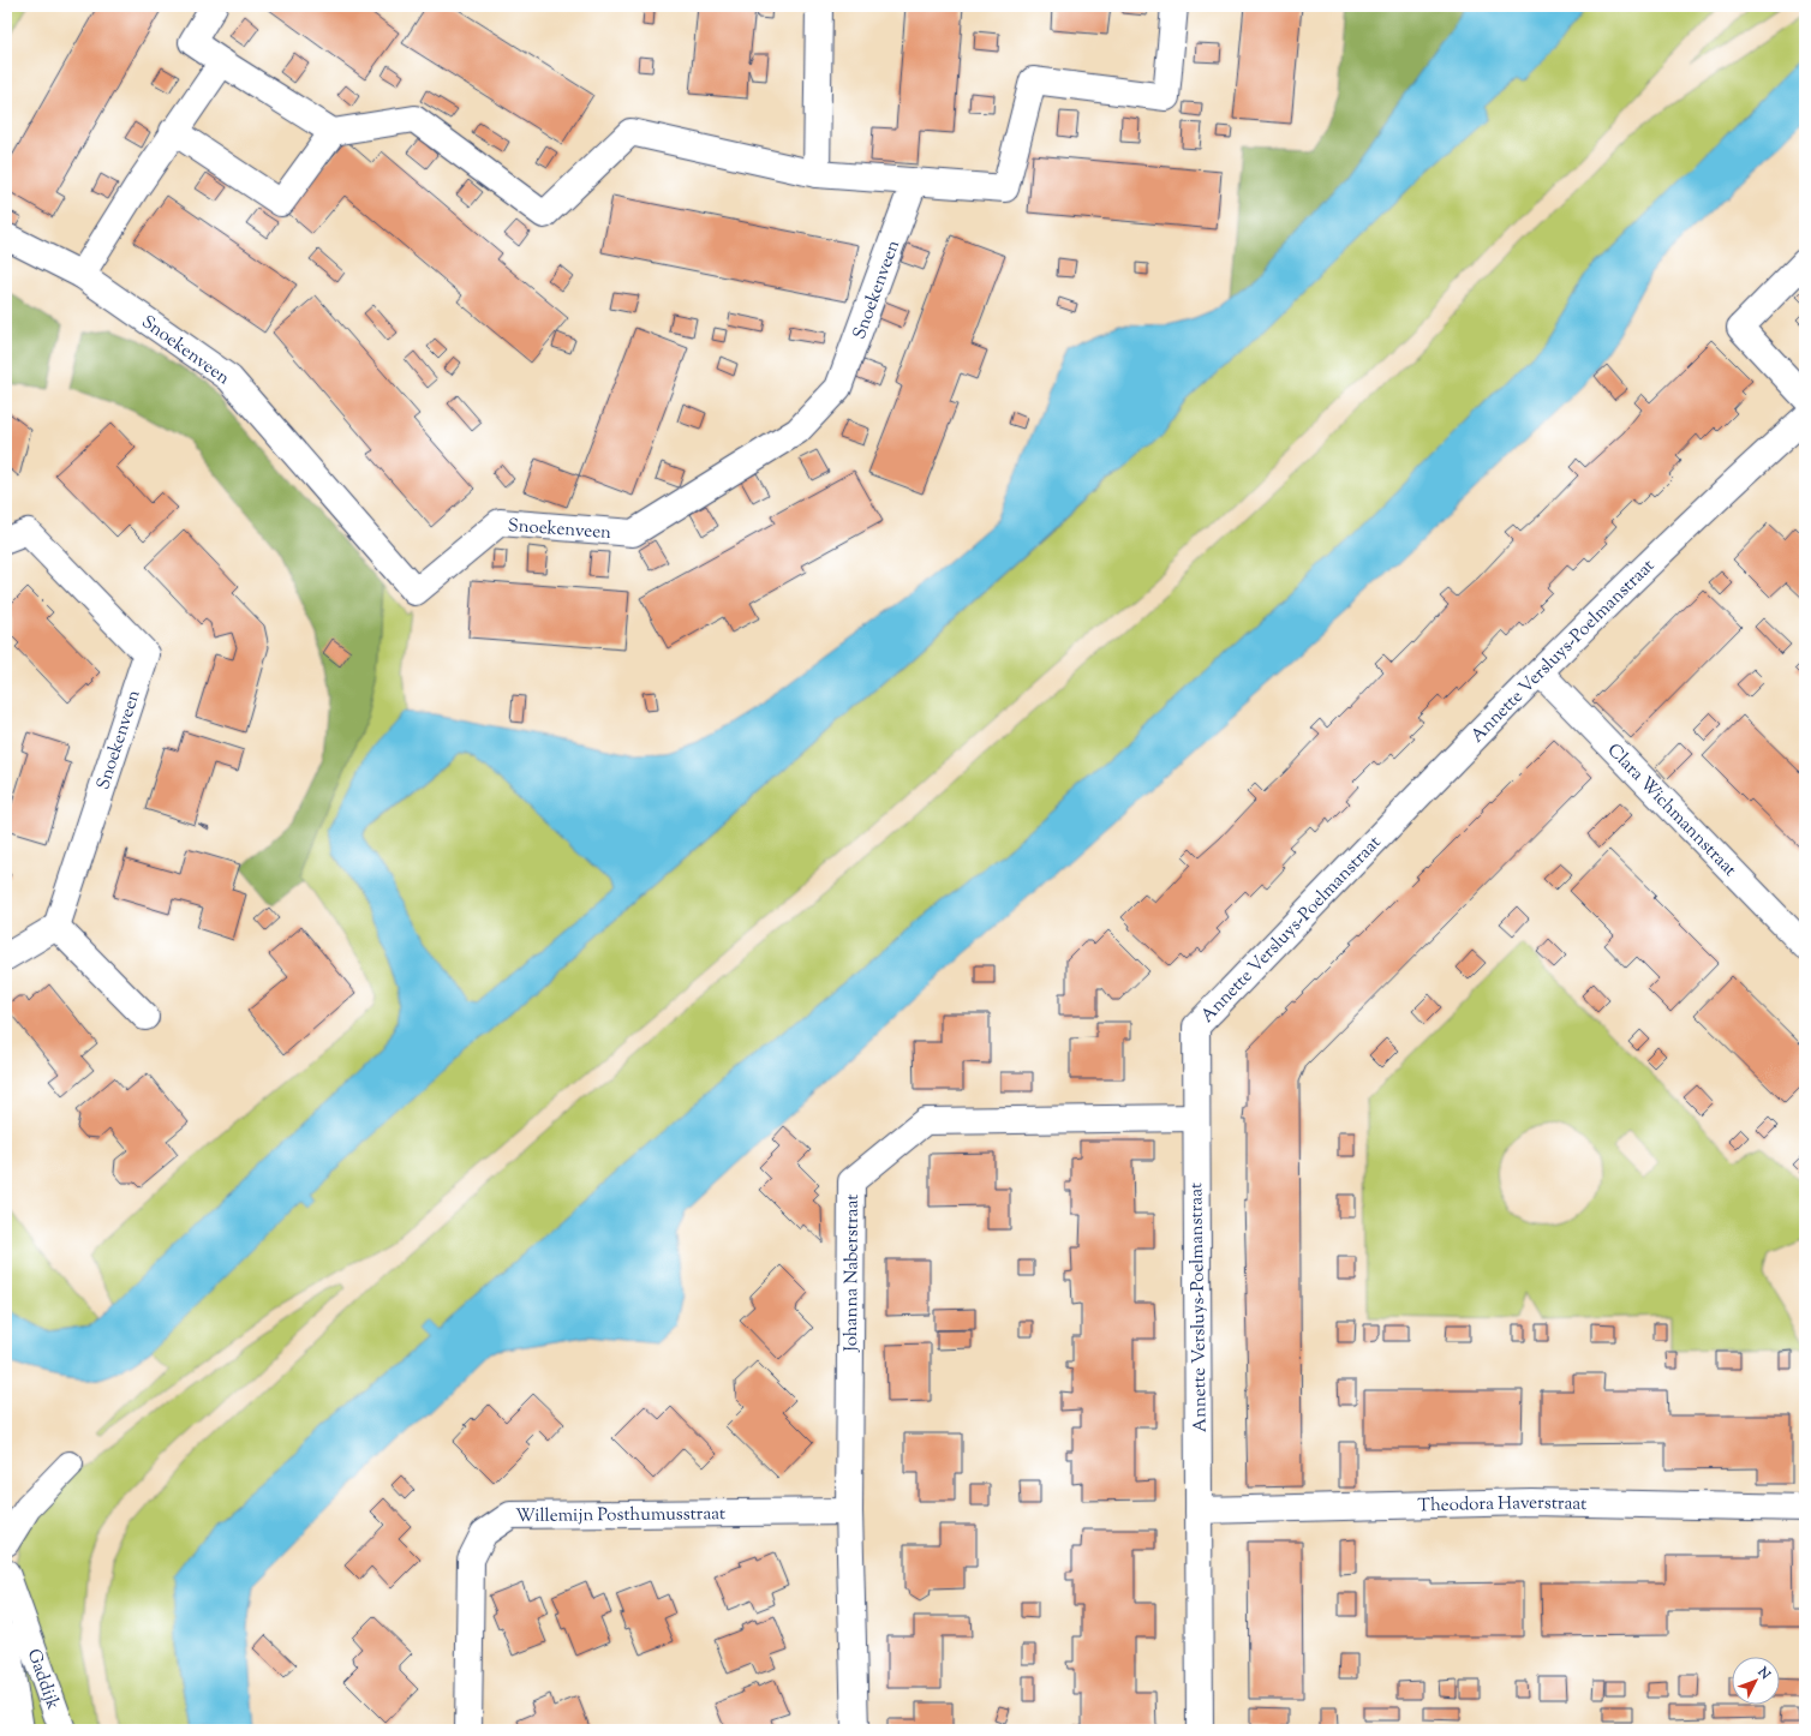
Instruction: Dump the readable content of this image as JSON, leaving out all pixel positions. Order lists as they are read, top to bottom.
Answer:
{
  "streets": {
    "street": [
      "Snoekenveen",
      "Annette Versluys-Poelmanstraat",
      "Clara Wichmannstraat",
      "Johanna Naberstraat",
      "Theodora Haverstraat",
      "Willemijn Posthumusstraat",
      "Gaddijk"
    ]
  },
  "crossings": [
    ["Annette Versluys-Poelmanstraat", "Clara Wichmannstraat"],
    ["Annette Versluys-Poelmanstraat", "Johanna Naberstraat"],
    ["Annette Versluys-Poelmanstraat", "Theodora Haverstraat"],
    ["Johanna Naberstraat", "Willemijn Posthumusstraat"]
  ],
  "north": "top right"
}
